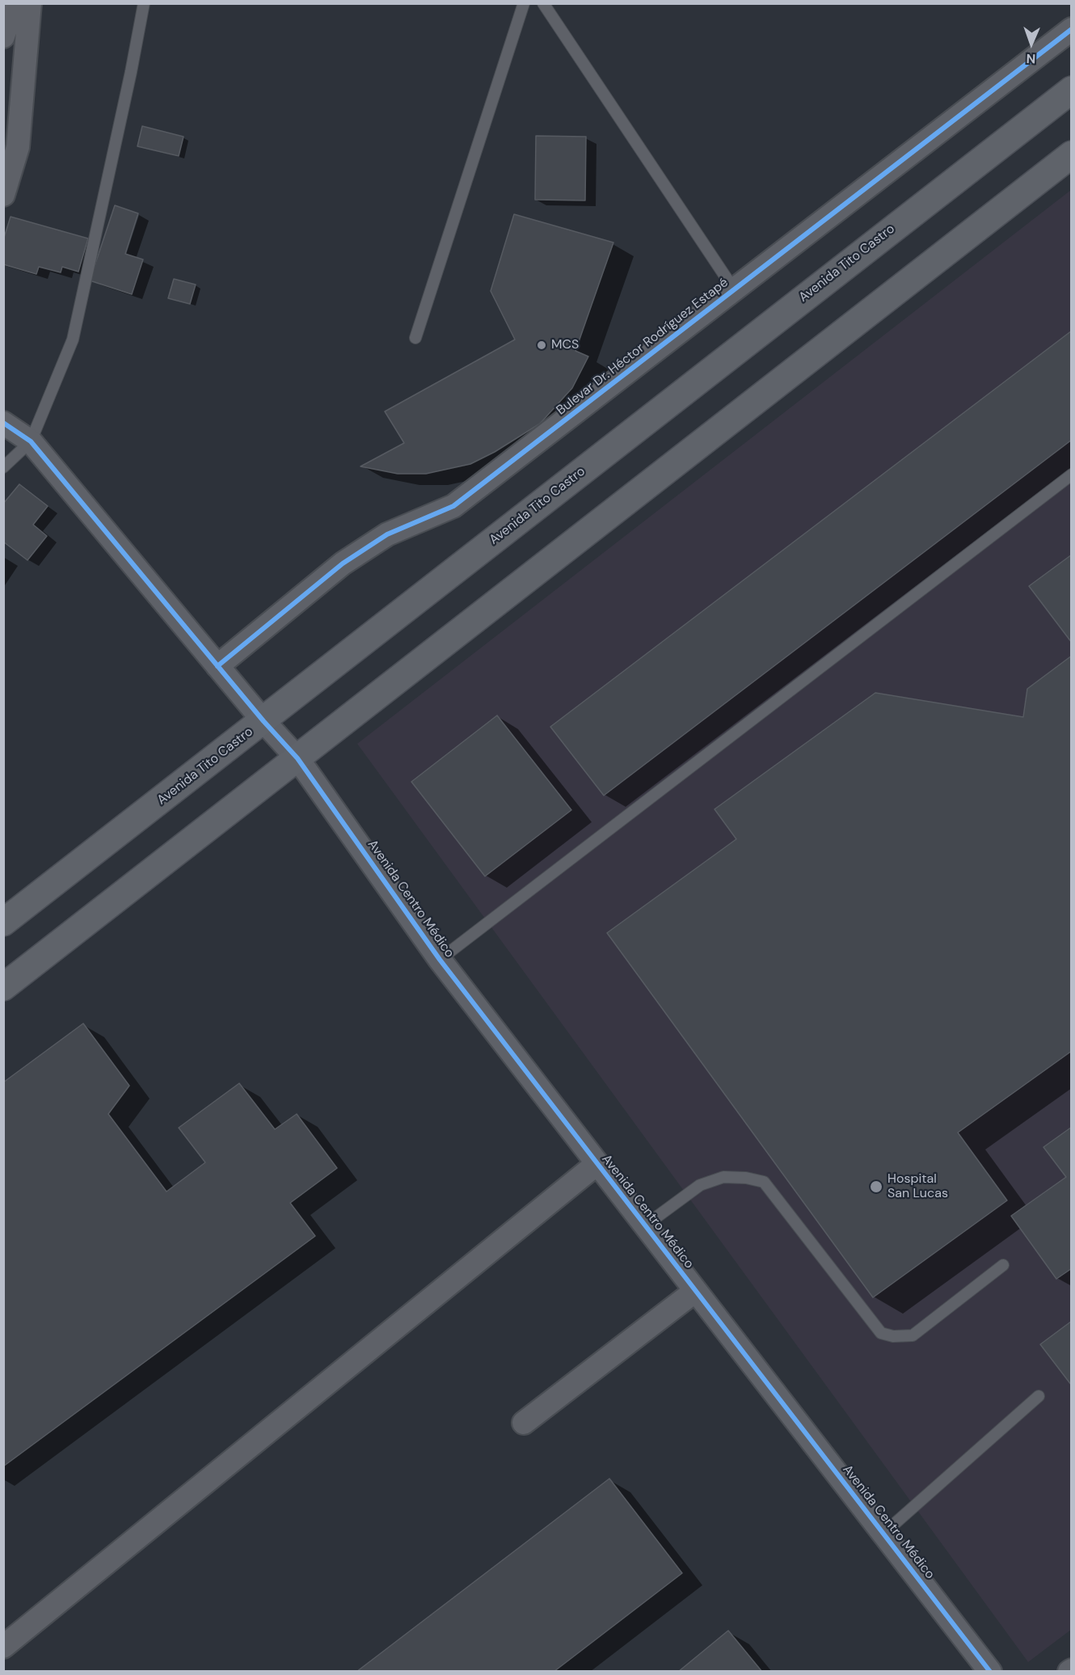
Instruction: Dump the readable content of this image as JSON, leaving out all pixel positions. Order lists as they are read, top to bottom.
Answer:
{
  "streets": {
    "main road": ["Avenida Tito Castro"],
    "street": ["Bulevar Dr. Héctor Rodríguez Estapé", "Avenida Centro Médico"]
  },
  "crossings": [
    ["Avenida Tito Castro", "Avenida Centro Médico"],
    ["Bulevar Dr. Héctor Rodríguez Estapé", "Avenida Centro Médico"]
  ],
  "places": ["MCS", "Hospital San Lucas"],
  "north": "bottom"
}
